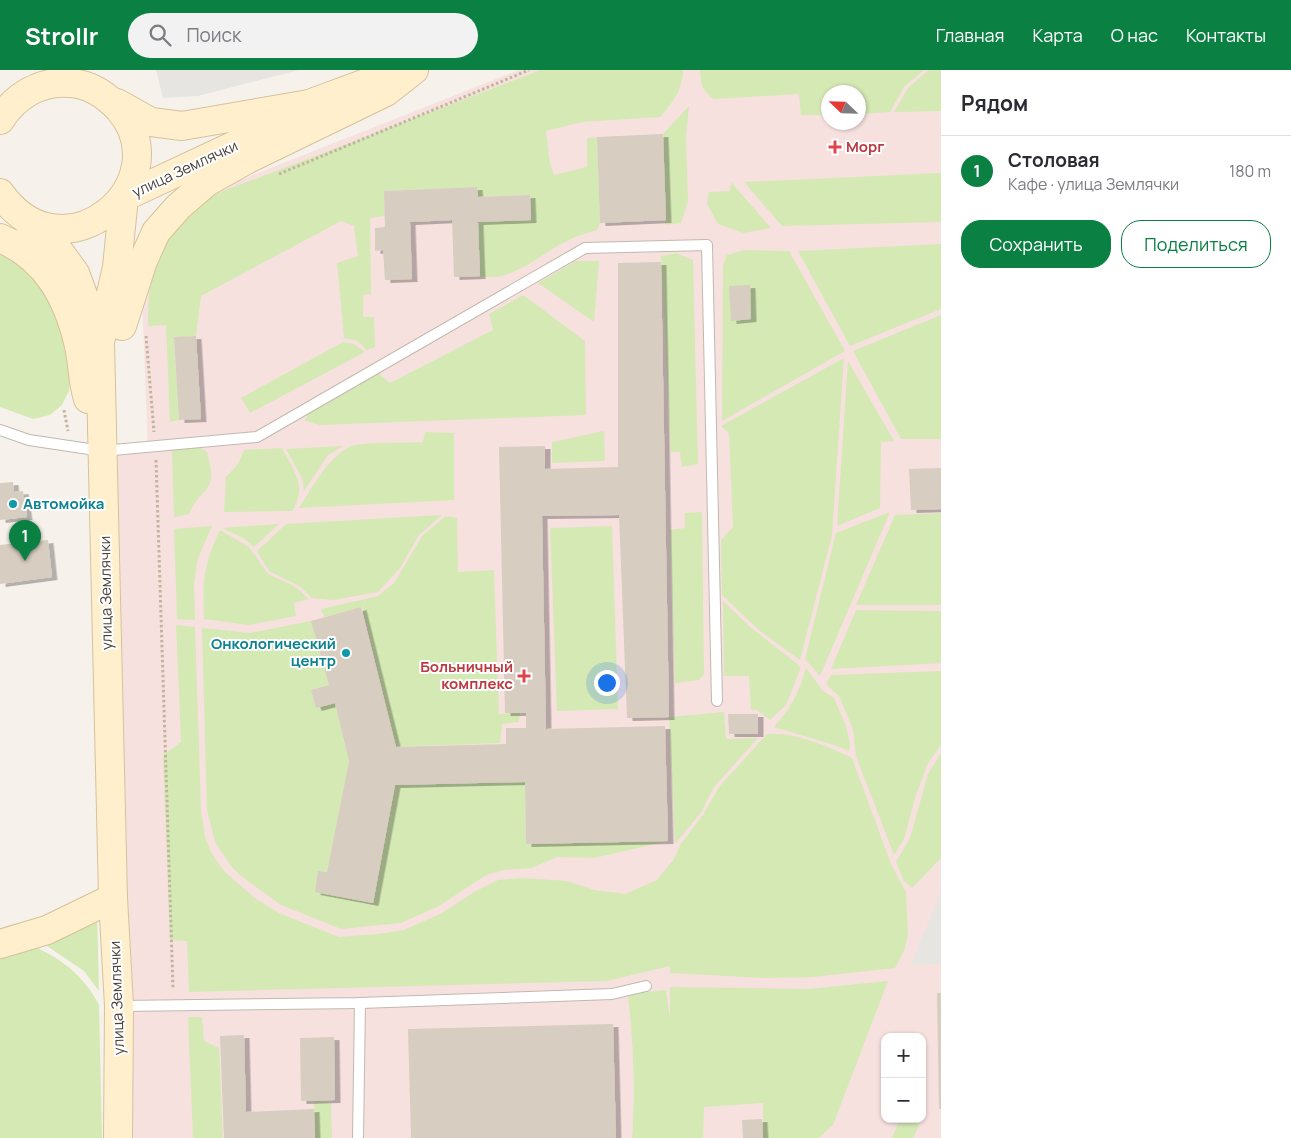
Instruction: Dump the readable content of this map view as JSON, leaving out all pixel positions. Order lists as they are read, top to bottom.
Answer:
{
  "streets": {
    "main road": ["улица Землячки"]
  },
  "places": {
    "health": ["Морг", "Больничный комплекс"],
    "other": ["Автомойка", "Онкологический центр"]
  },
  "north": "top left",
  "page": {
    "header": "Strollr",
    "search": "Поиск",
    "nav": [
      "Главная",
      "Карта",
      "О нас",
      "Контакты"
    ],
    "heading": "Рядом",
    "list": [
      {
        "mark": "1",
        "name": "Столовая",
        "note": "Кафе · улица Землячки",
        "value": "180 m"
      }
    ],
    "buttons": ["Сохранить", "Поделиться"],
    "pins": "1",
    "map_buttons": ["+", "−"]
  }
}
